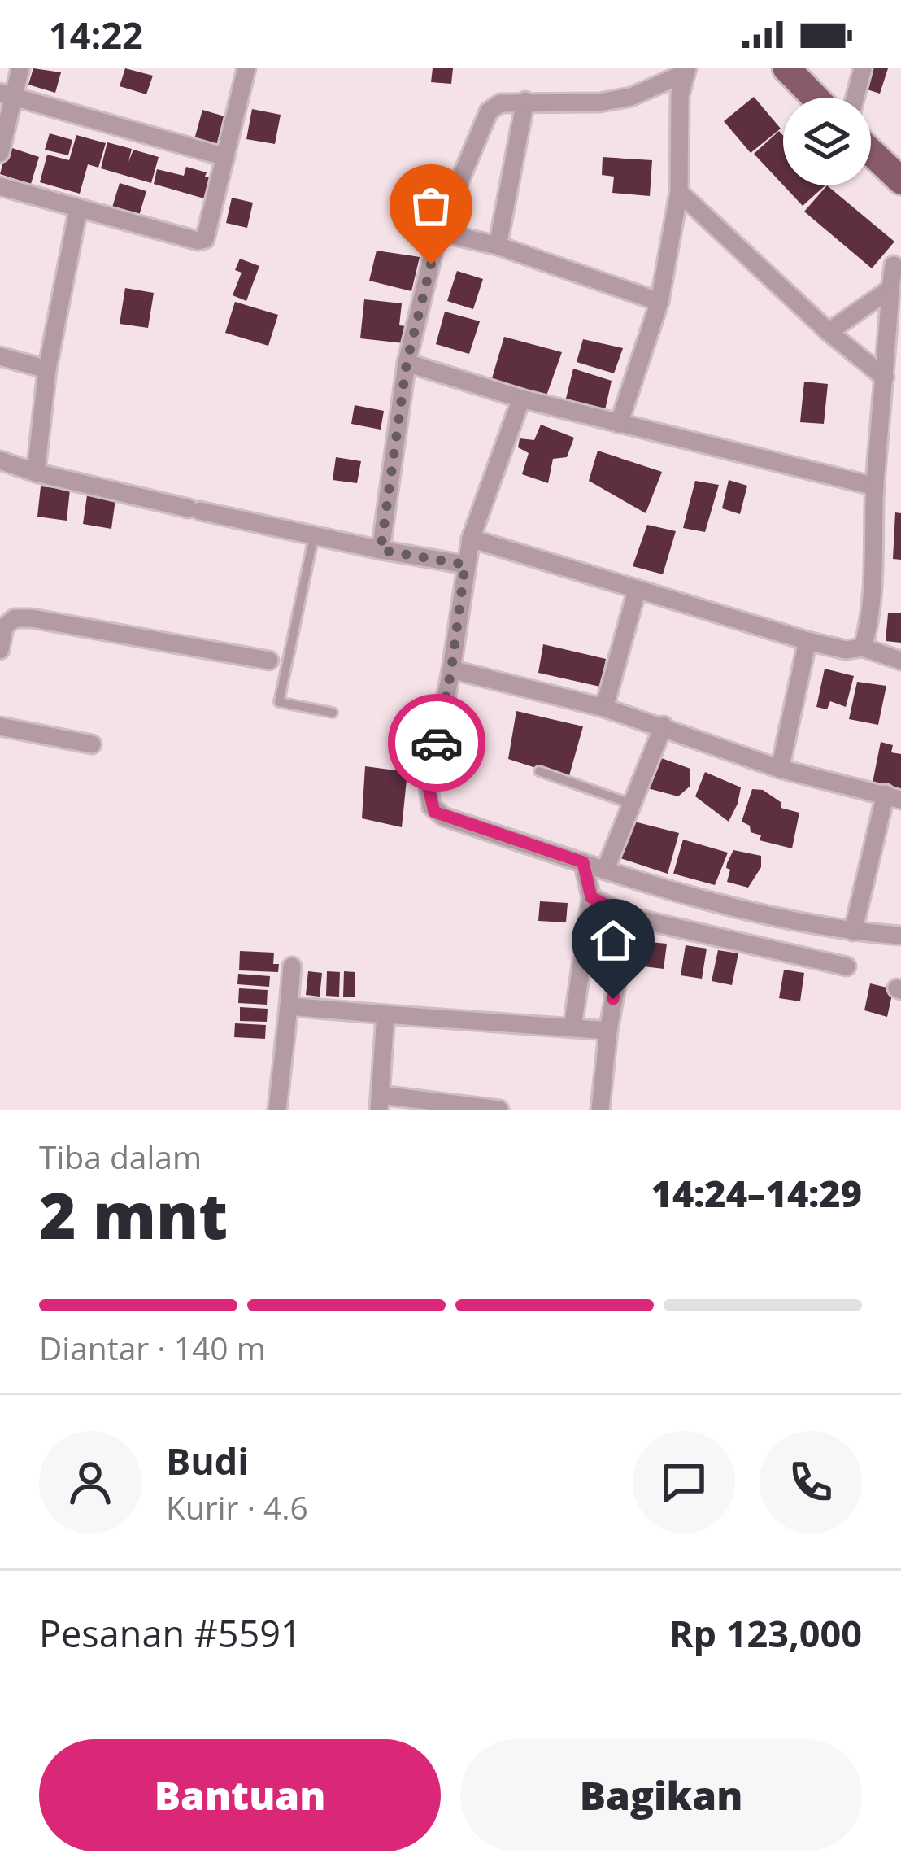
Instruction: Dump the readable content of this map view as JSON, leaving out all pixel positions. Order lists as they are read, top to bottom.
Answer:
{
  "page": {
    "status": "14:22",
    "heading": ["2 mnt", "Tiba dalam", "14:24–14:29"],
    "panel": [
      "Budi",
      "Kurir · 4.6",
      "Pesanan #5591",
      "Rp 123,000"
    ],
    "bar": "Diantar · 140 m",
    "buttons": ["Bantuan", "Bagikan"]
  }
}
